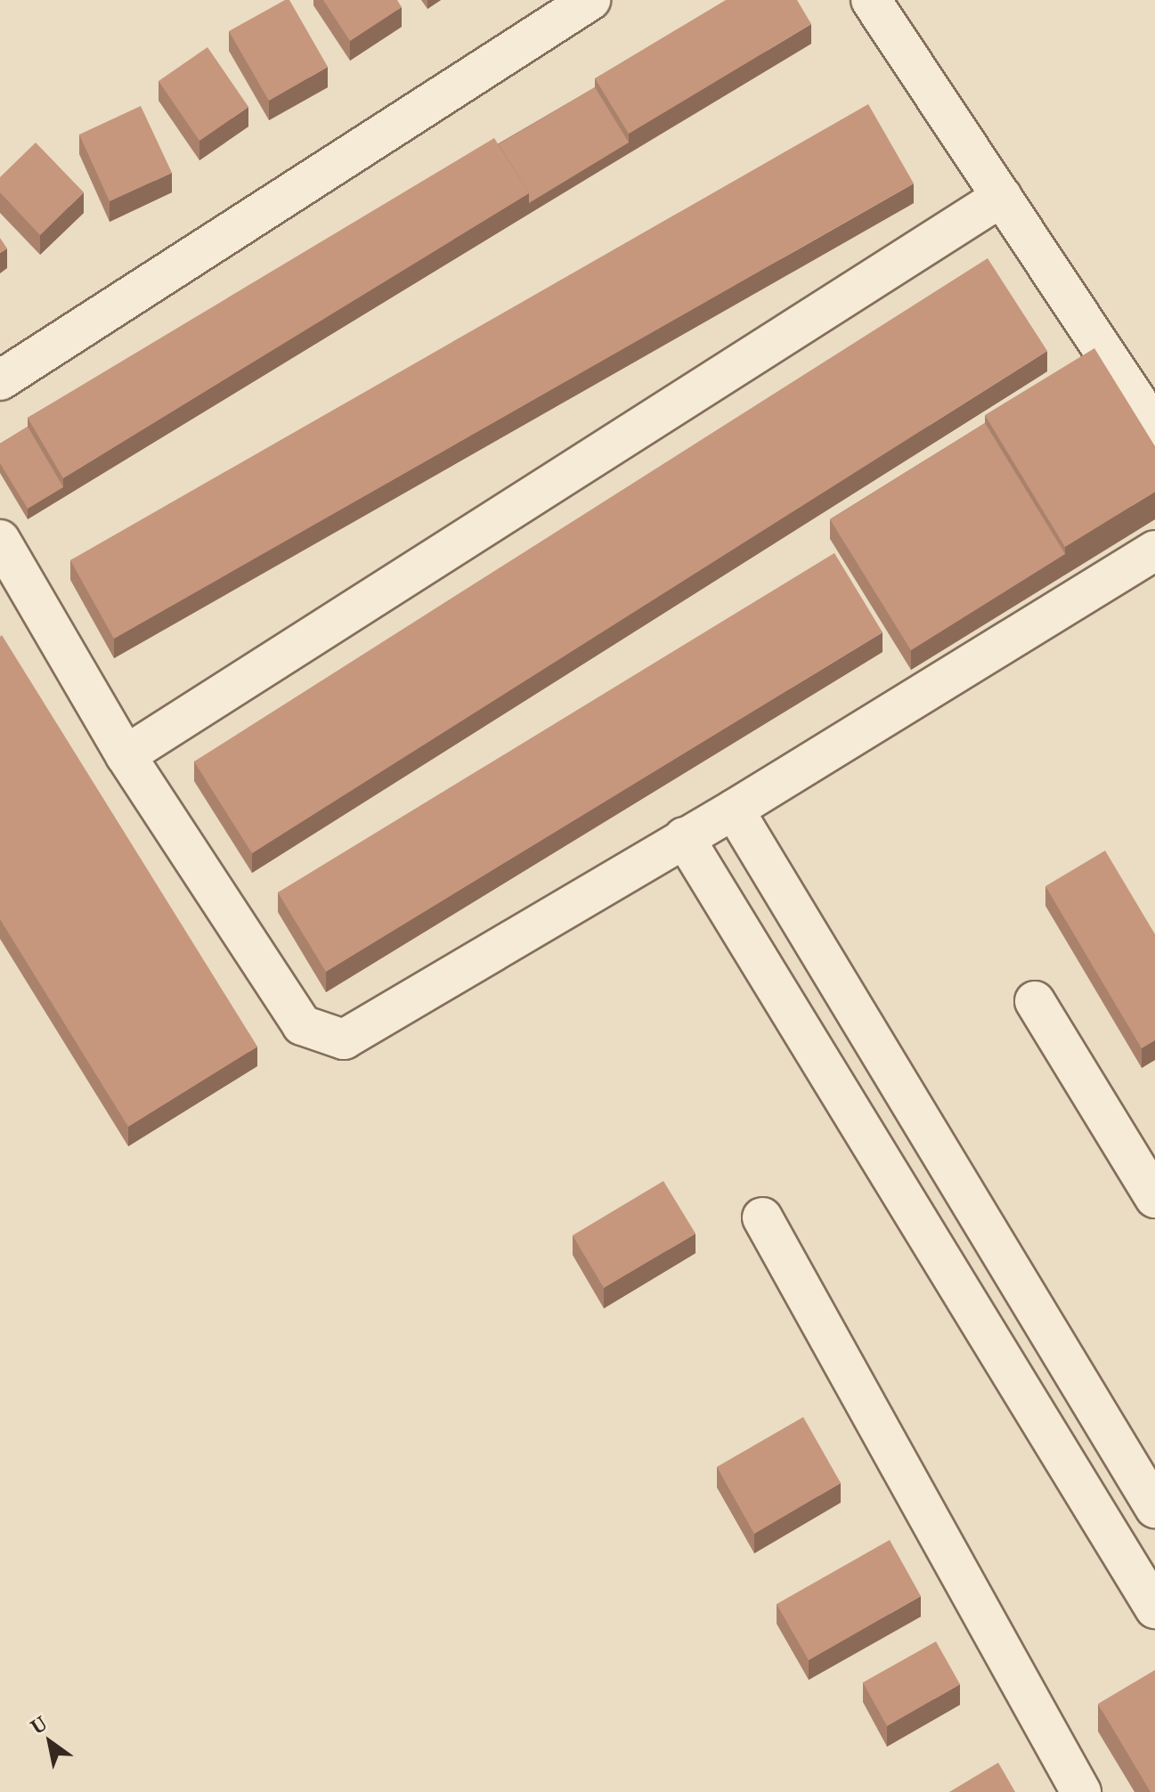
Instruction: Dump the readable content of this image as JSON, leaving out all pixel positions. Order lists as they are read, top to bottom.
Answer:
{
  "north": "top left"
}
